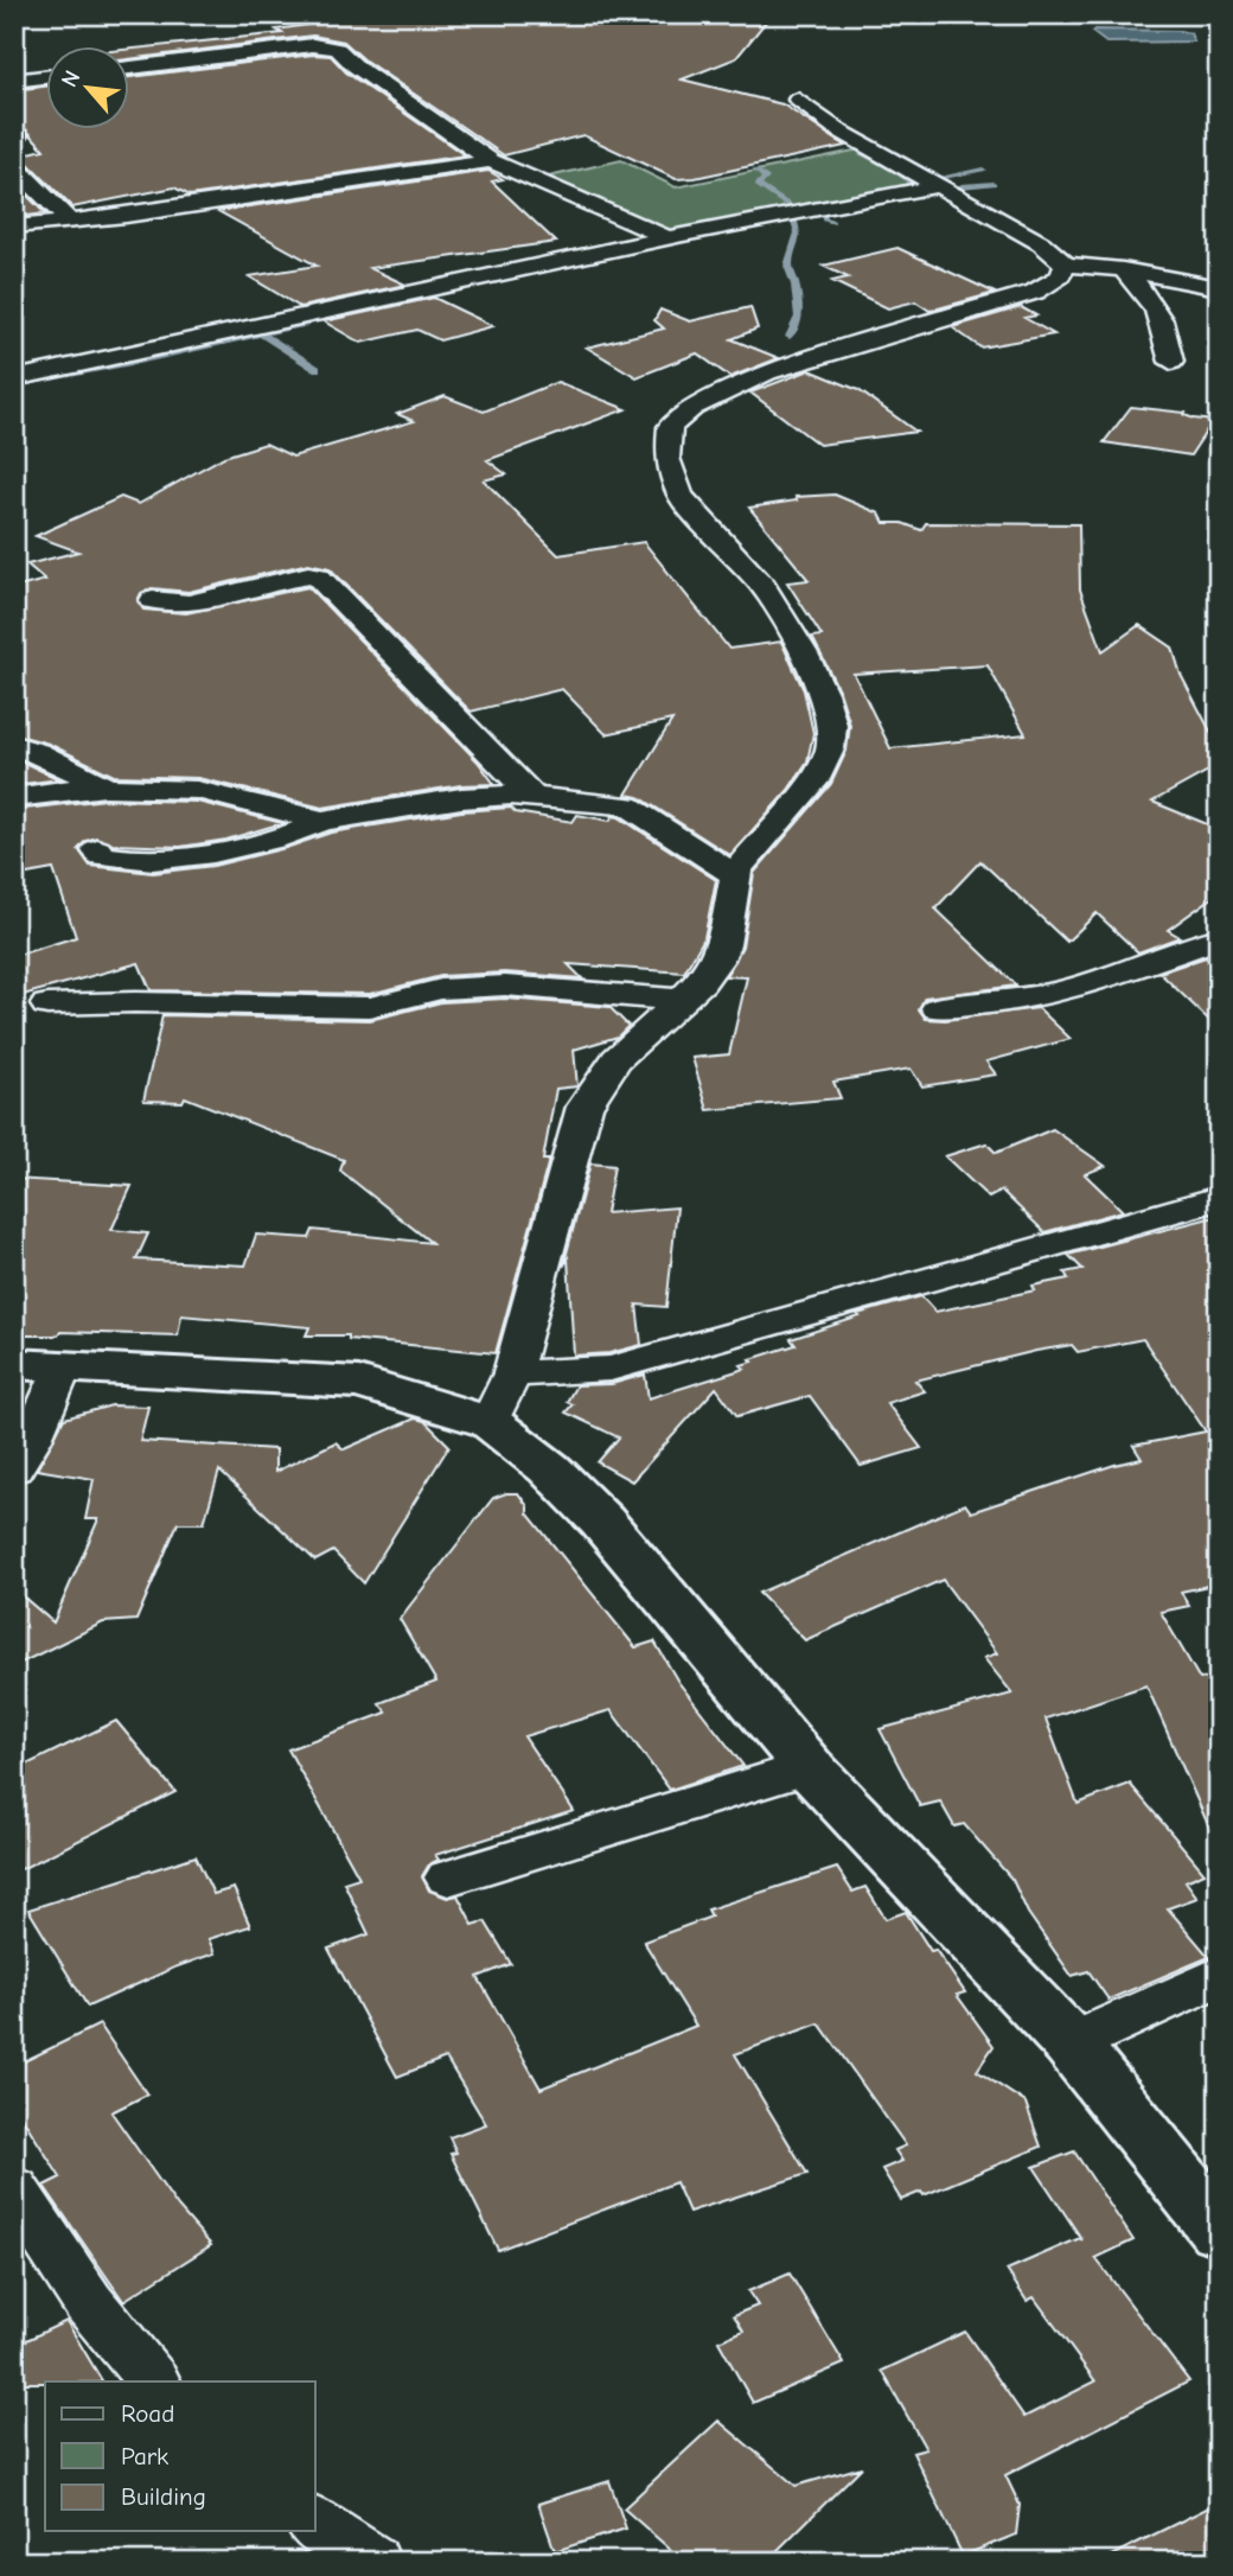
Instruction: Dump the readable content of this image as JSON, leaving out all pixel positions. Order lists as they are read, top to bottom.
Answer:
{
  "legend": ["Road", "Park", "Building"],
  "north": "top left"
}
